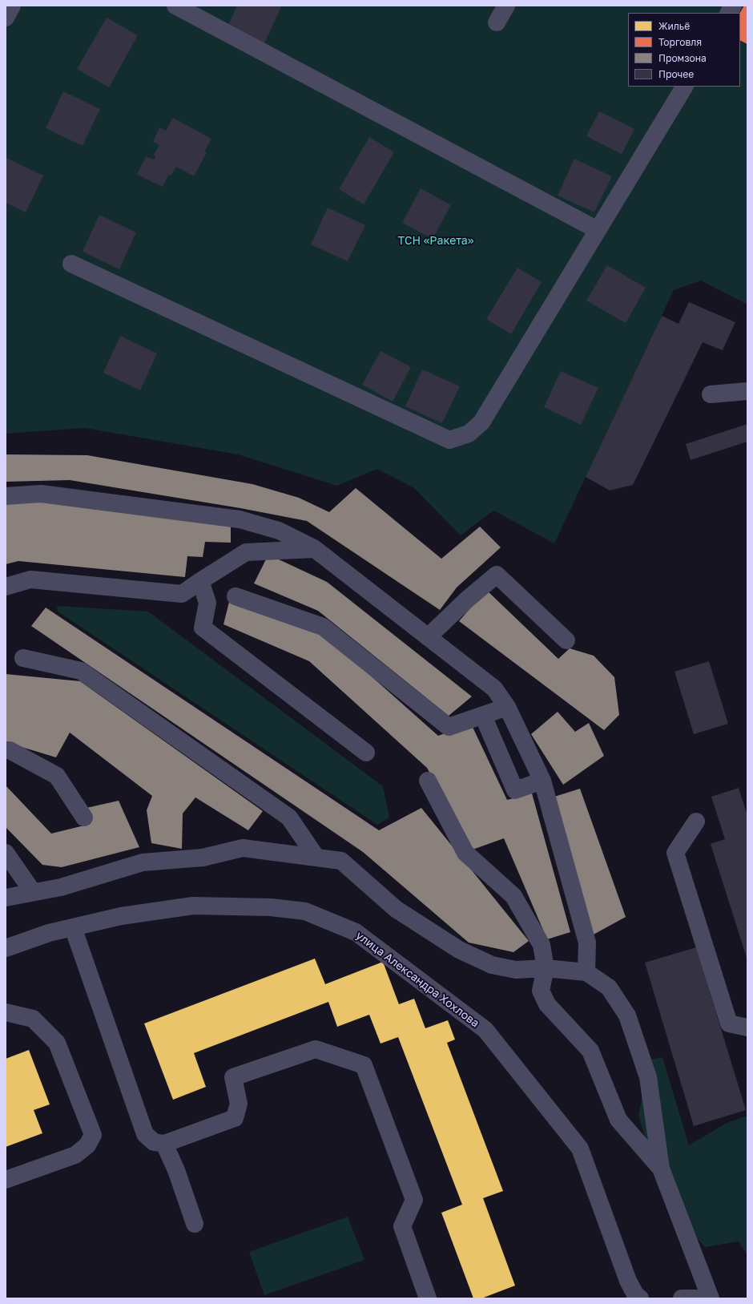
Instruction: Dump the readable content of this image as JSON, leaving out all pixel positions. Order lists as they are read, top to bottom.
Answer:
{
  "streets": {
    "street": ["улица Александра Хохлова"]
  },
  "parks": ["ТСН «Ракета»"],
  "legend": [
    "Жильё",
    "Торговля",
    "Промзона",
    "Прочее"
  ]
}
